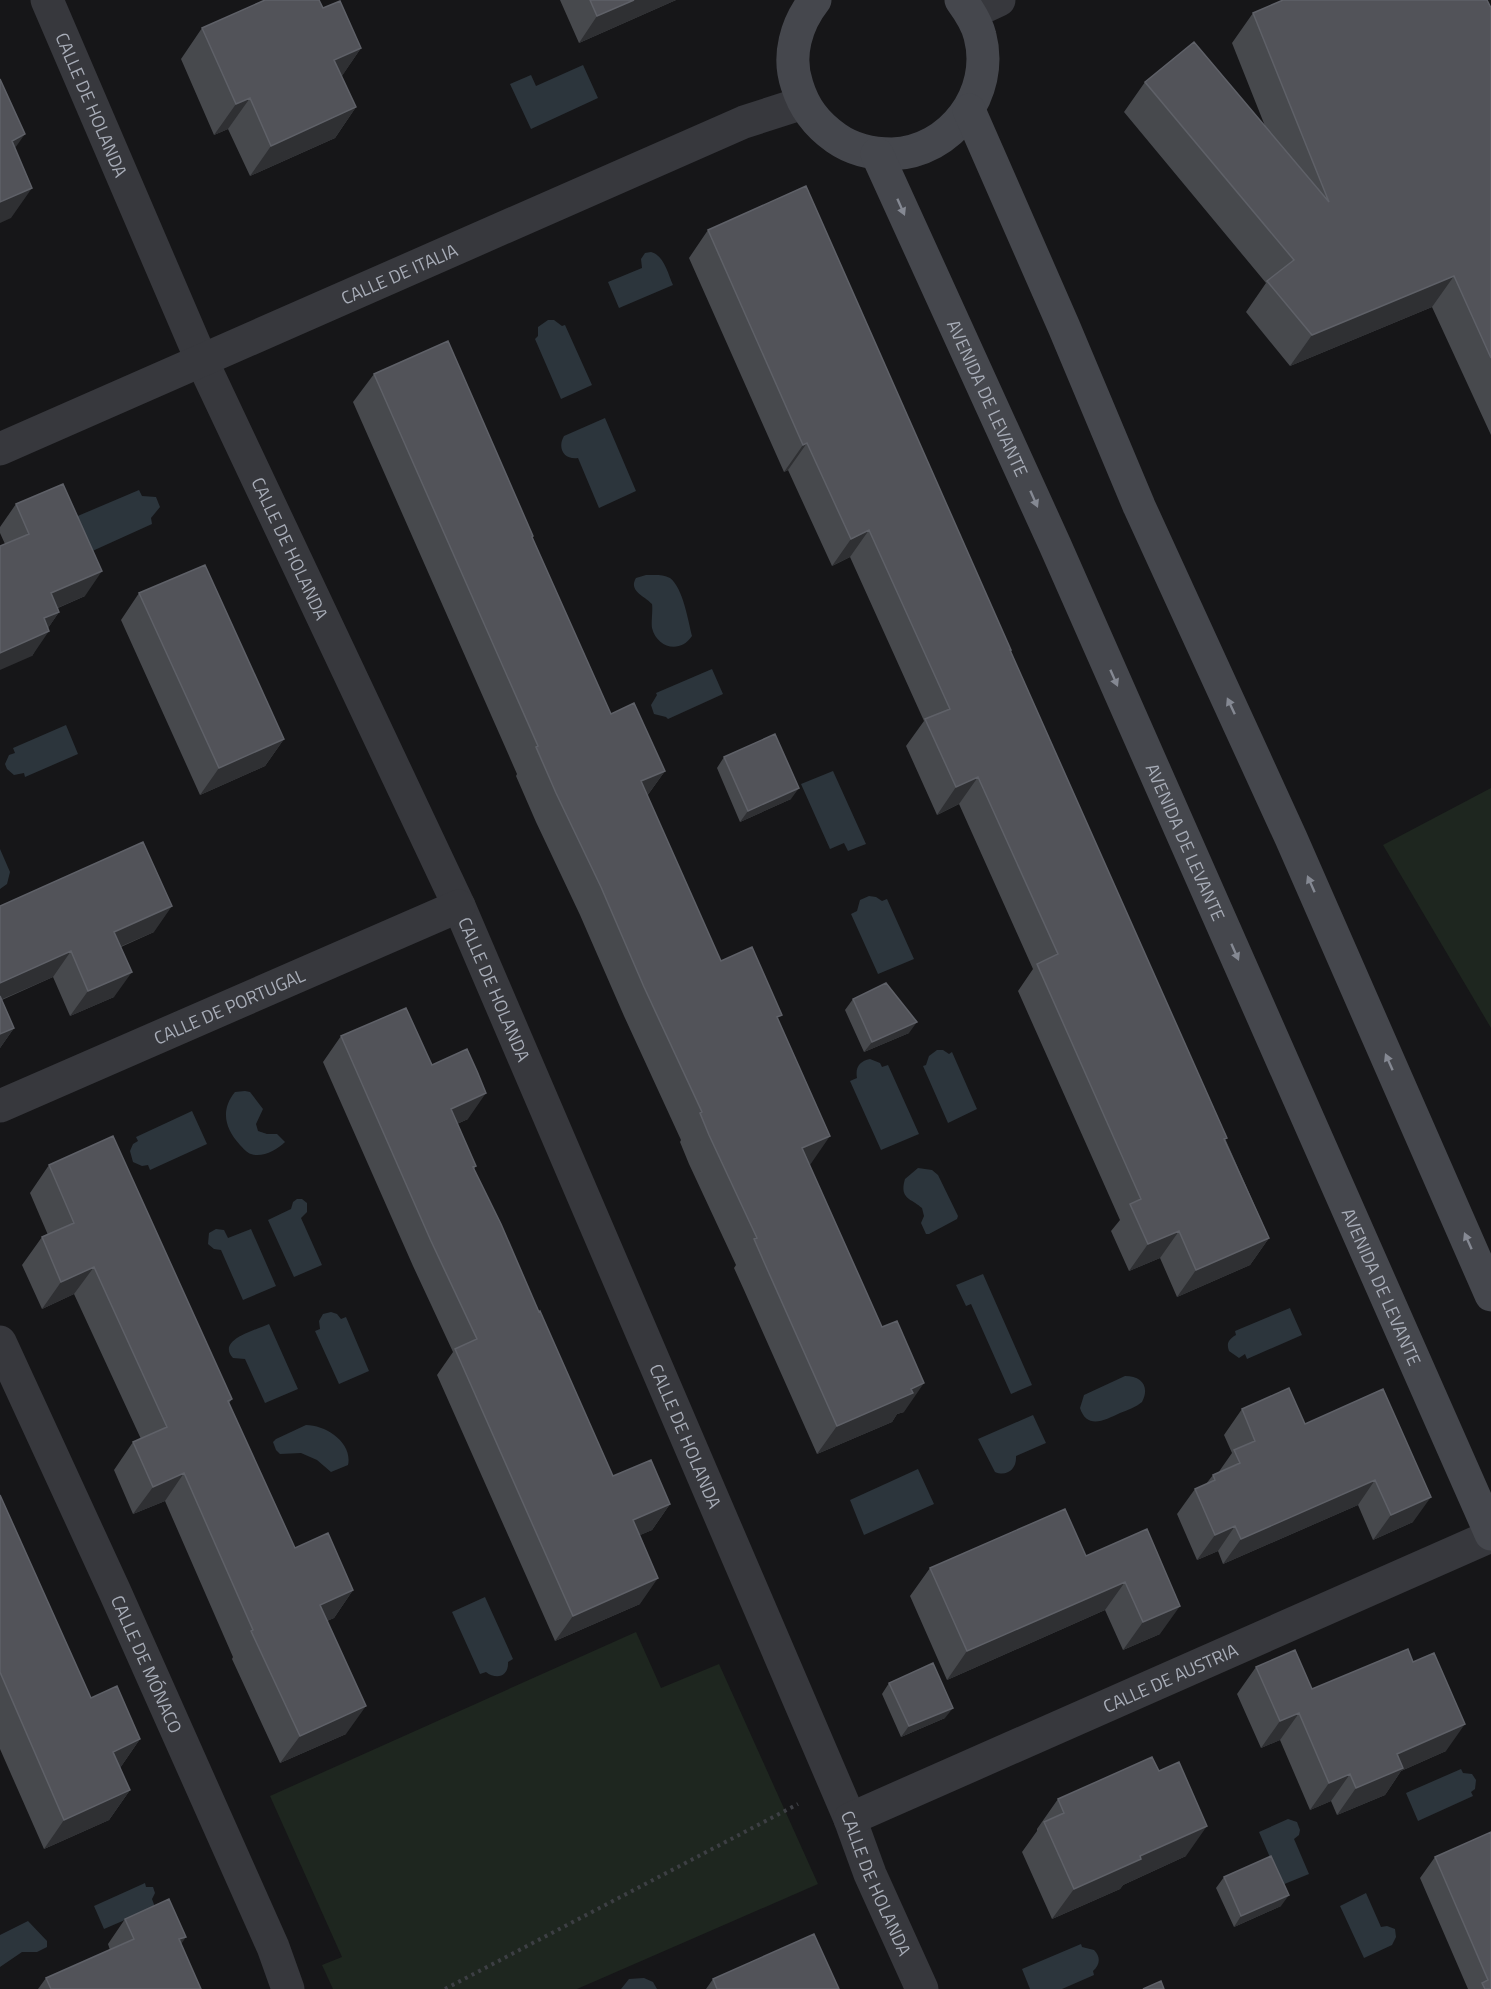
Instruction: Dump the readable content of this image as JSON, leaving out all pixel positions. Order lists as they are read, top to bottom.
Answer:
{
  "streets": {
    "street": [
      "CALLE DE HOLANDA",
      "CALLE DE ITALIA",
      "AVENIDA DE LEVANTE",
      "CALLE DE PORTUGAL",
      "CALLE DE MÓNACO",
      "CALLE DE AUSTRIA"
    ]
  },
  "crossings": [
    ["CALLE DE HOLANDA", "CALLE DE ITALIA"],
    ["CALLE DE HOLANDA", "CALLE DE PORTUGAL"],
    ["CALLE DE HOLANDA", "CALLE DE AUSTRIA"],
    ["AVENIDA DE LEVANTE", "CALLE DE AUSTRIA"]
  ]
}
